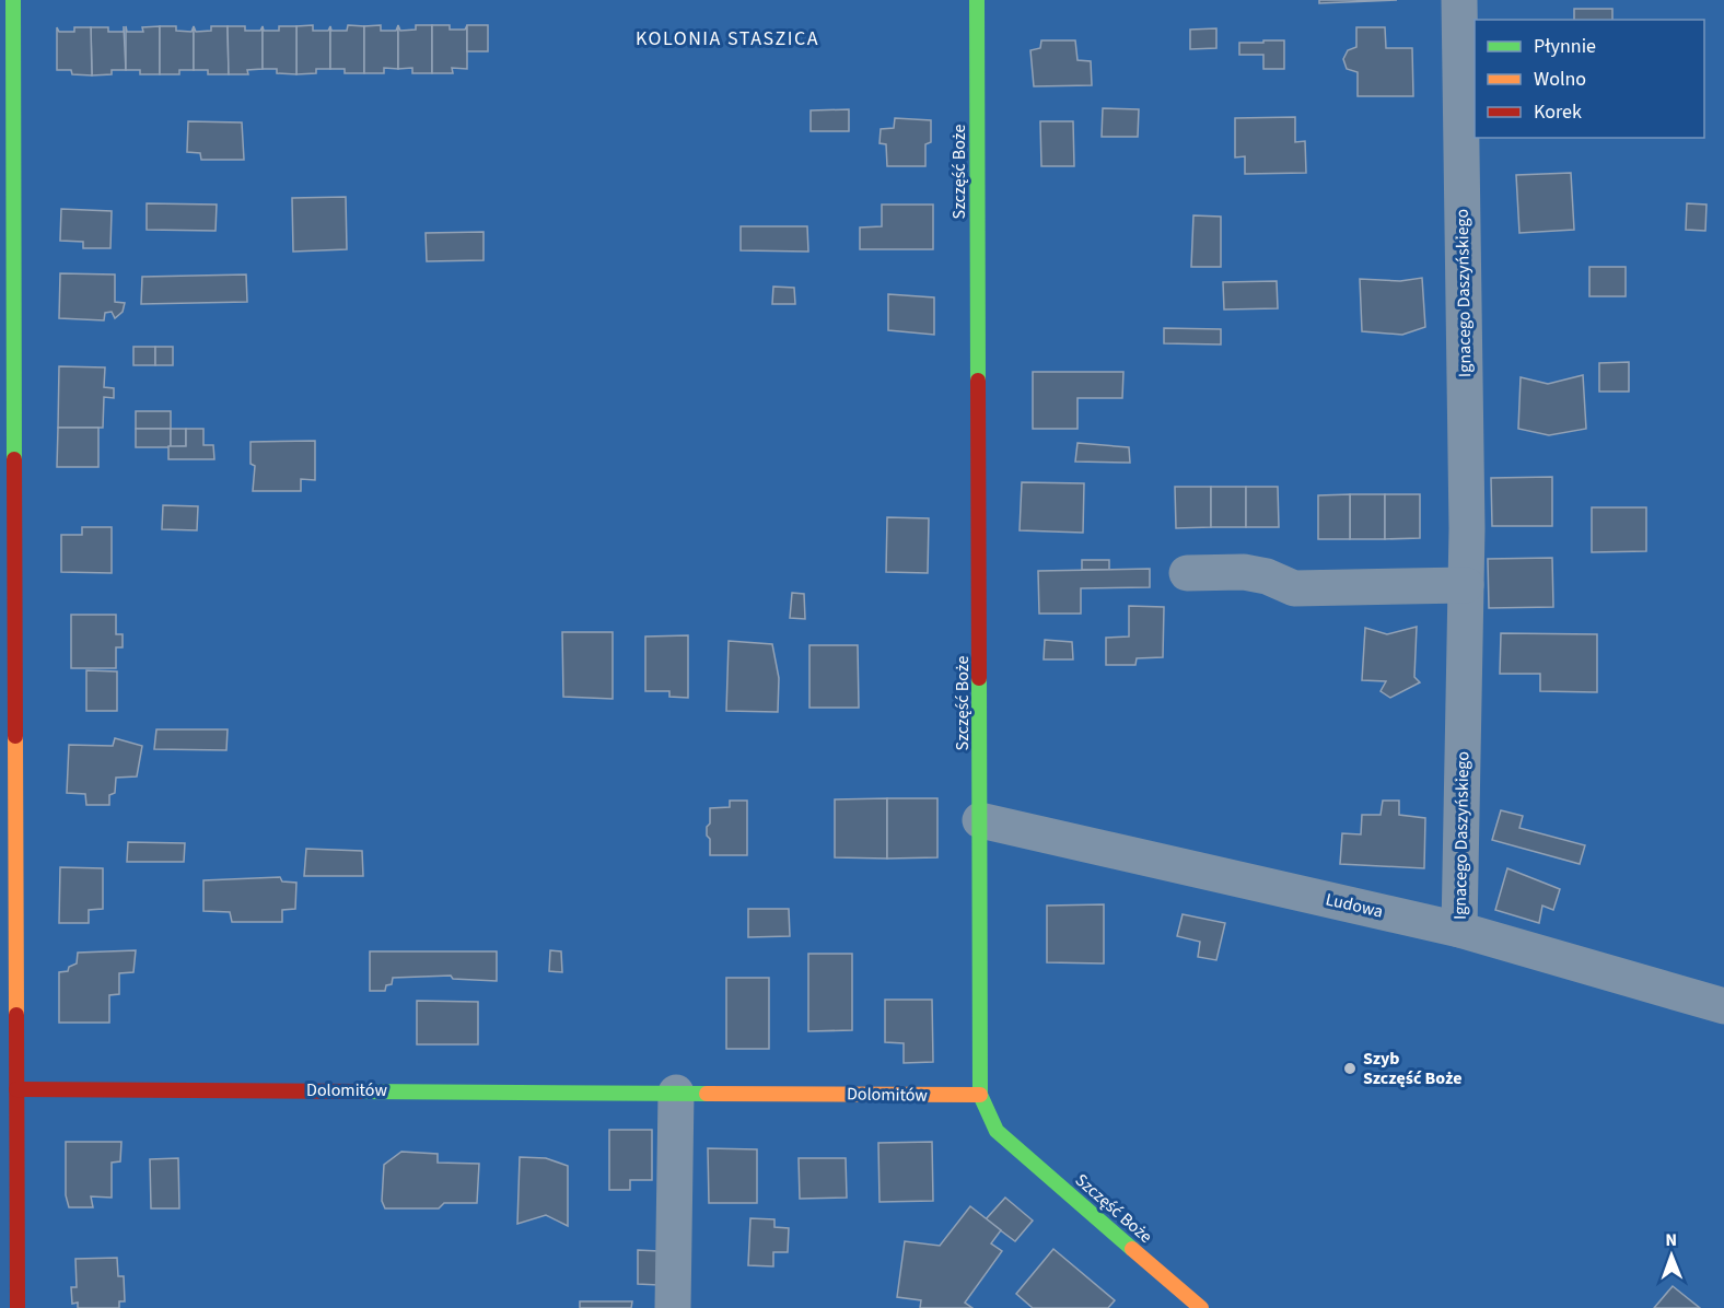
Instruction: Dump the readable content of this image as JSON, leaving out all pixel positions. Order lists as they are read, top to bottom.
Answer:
{
  "streets": {
    "street": [
      "Szczęść Boże",
      "Ignacego Daszyńskiego",
      "Ludowa",
      "Dolomitów"
    ]
  },
  "crossings": [
    ["Szczęść Boże", "Ludowa"],
    ["Szczęść Boże", "Dolomitów"],
    ["Ignacego Daszyńskiego", "Ludowa"]
  ],
  "districts": ["KOLONIA STASZICA"],
  "places": ["Szyb Szczęść Boże"],
  "legend": ["Płynnie", "Wolno", "Korek"],
  "north": "top"
}
